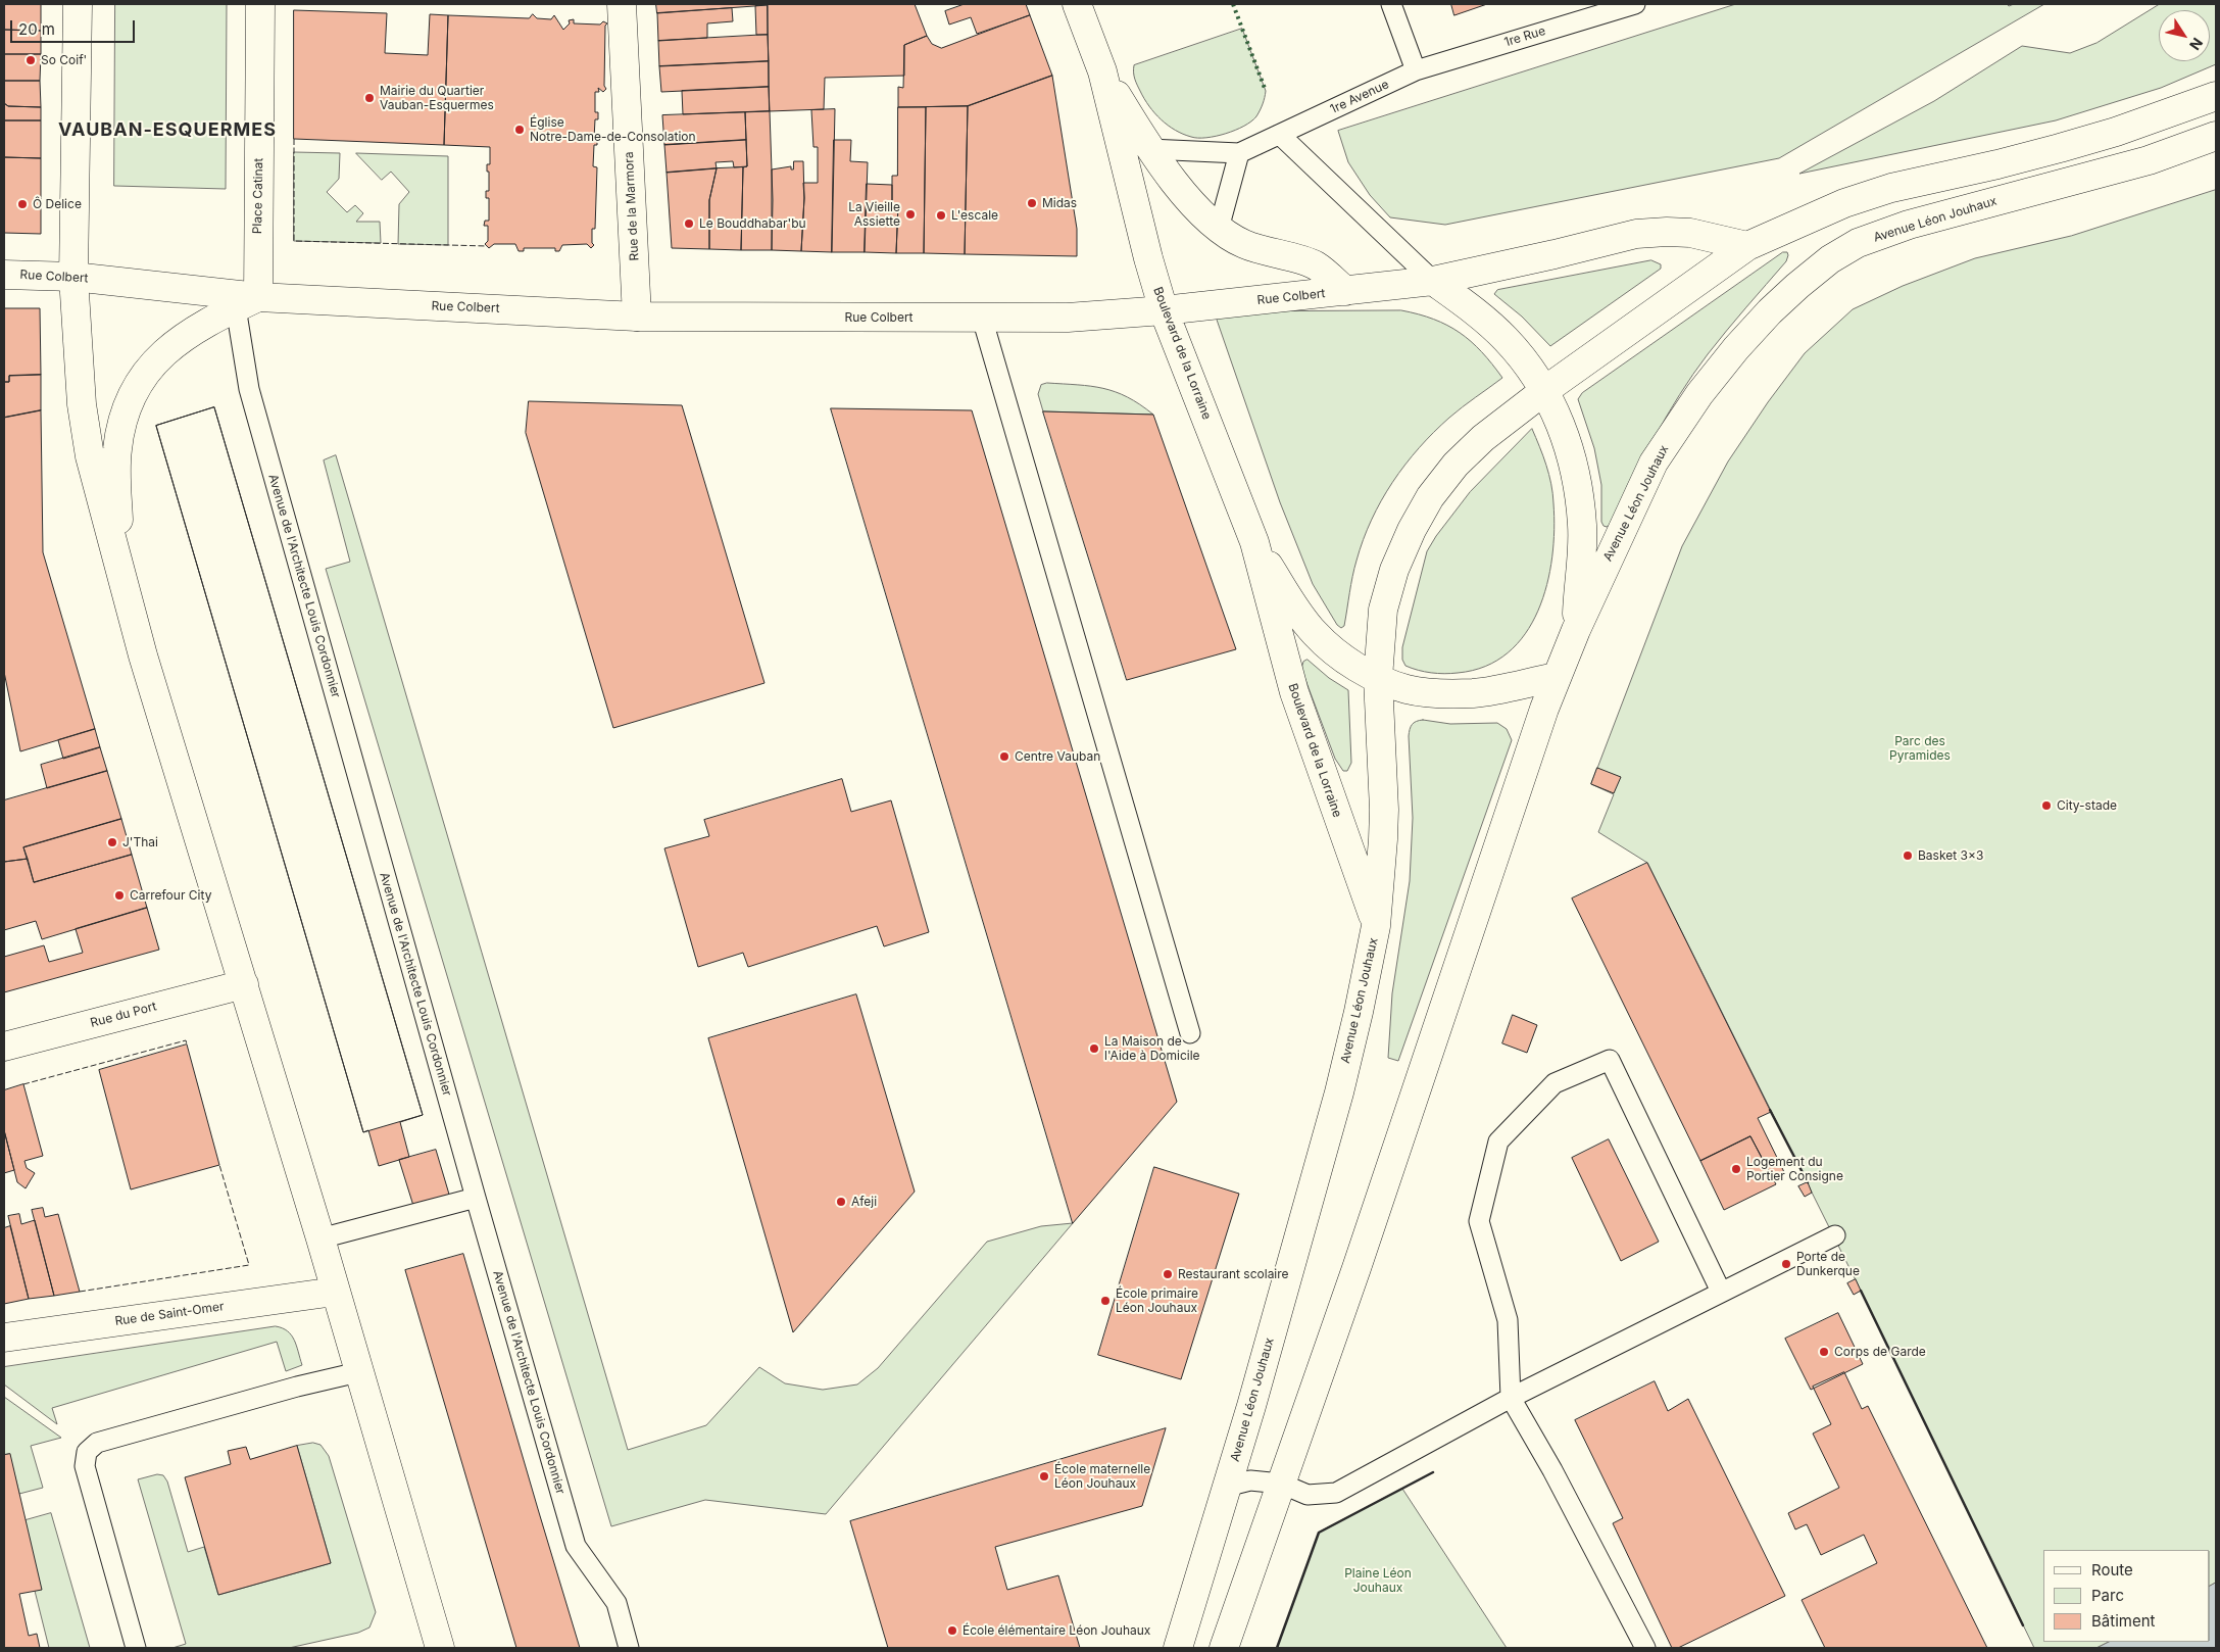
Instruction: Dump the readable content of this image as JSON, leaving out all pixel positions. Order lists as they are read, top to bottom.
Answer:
{
  "streets": {
    "main road": [
      "Place Catinat",
      "Rue de la Marmora",
      "Avenue Léon Jouhaux",
      "Rue Colbert",
      "Boulevard de la Lorraine",
      "Rue du Port",
      "Rue de Saint-Omer"
    ],
    "lane": ["1re Rue", "1re Avenue", "Avenue de l'Architecte Louis Cordonnier"]
  },
  "crossings": [
    ["1re Rue", "1re Avenue"],
    ["Place Catinat", "Rue Colbert"],
    ["Place Catinat", "Avenue de l'Architecte Louis Cordonnier"],
    ["Rue de la Marmora", "Rue Colbert"],
    ["Avenue Léon Jouhaux", "Rue Colbert"],
    ["Avenue Léon Jouhaux", "Boulevard de la Lorraine"],
    ["Rue Colbert", "Boulevard de la Lorraine"],
    ["Rue Colbert", "Avenue de l'Architecte Louis Cordonnier"]
  ],
  "districts": ["VAUBAN-ESQUERMES"],
  "parks": ["Parc des Pyramides", "Plaine Léon Jouhaux"],
  "places": [
    "So Coif'",
    "Mairie du Quartier Vauban-Esquermes",
    "Église Notre-Dame-de-Consolation",
    "Midas",
    "Ô Delice",
    "La Vieille Assiette",
    "L'escale",
    "Le Bouddhabar'bu",
    "Centre Vauban",
    "City-stade",
    "J'Thai",
    "Basket 3x3",
    "Carrefour City",
    "La Maison de l'Aide à Domicile",
    "Logement du Portier Consigne",
    "Afeji",
    "Porte de Dunkerque",
    "Restaurant scolaire",
    "École primaire Léon Jouhaux",
    "Corps de Garde",
    "École maternelle Léon Jouhaux",
    "École élémentaire Léon Jouhaux"
  ],
  "legend": ["Route", "Parc", "Bâtiment"],
  "scale_bar": "20 m",
  "north": "bottom right"
}
